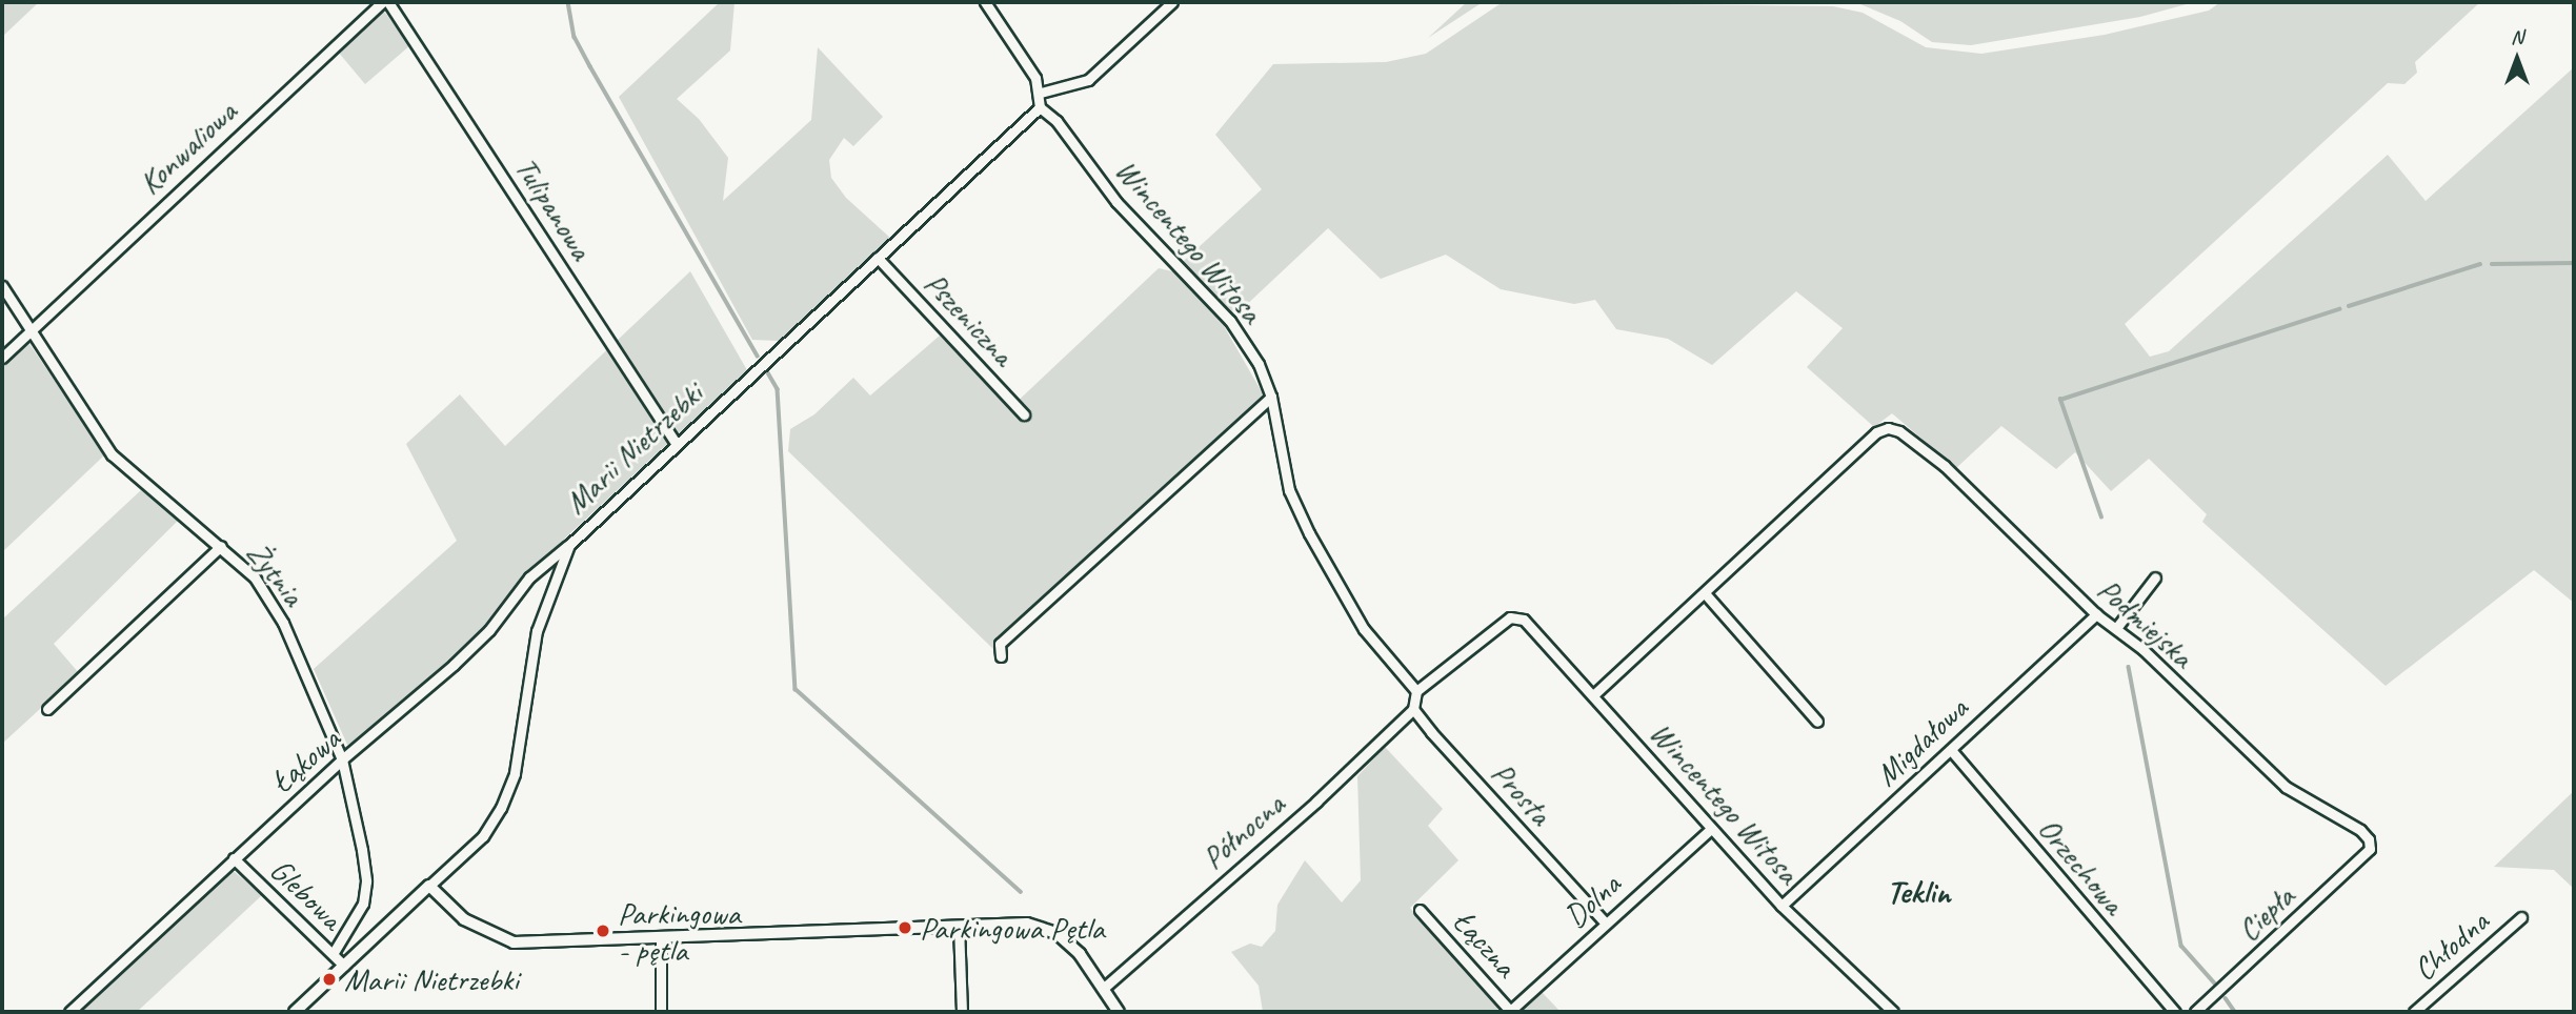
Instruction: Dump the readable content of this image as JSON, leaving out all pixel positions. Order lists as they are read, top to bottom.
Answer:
{
  "streets": {
    "street": [
      "Konwaliowa",
      "Tulipanowa",
      "Wincentego Witosa",
      "Pszeniczna",
      "Marii Nietrzebki",
      "Żytnia",
      "Podmiejska",
      "Migdałowa",
      "Łąkowa",
      "Prosta",
      "Północna",
      "Orzechowa",
      "Glebowa",
      "Dolna",
      "Ciepła",
      "Łączna",
      "Chłodna"
    ]
  },
  "crossings": [
    ["Konwaliowa", "Tulipanowa"],
    ["Konwaliowa", "Żytnia"],
    ["Tulipanowa", "Marii Nietrzebki"],
    ["Wincentego Witosa", "Marii Nietrzebki"],
    ["Wincentego Witosa", "Migdałowa"],
    ["Wincentego Witosa", "Dolna"],
    ["Pszeniczna", "Marii Nietrzebki"],
    ["Marii Nietrzebki", "Łąkowa"],
    ["Marii Nietrzebki", "Glebowa"],
    ["Żytnia", "Łąkowa"],
    ["Żytnia", "Glebowa"],
    ["Podmiejska", "Migdałowa"],
    ["Podmiejska", "Ciepła"],
    ["Migdałowa", "Orzechowa"],
    ["Łąkowa", "Glebowa"],
    ["Prosta", "Północna"],
    ["Prosta", "Dolna"],
    ["Dolna", "Łączna"]
  ],
  "districts": ["Teklin"],
  "places": ["Parkingowa Pętla", "Parkingowa - pętla", "Marii Nietrzebki"],
  "north": "top"
}
